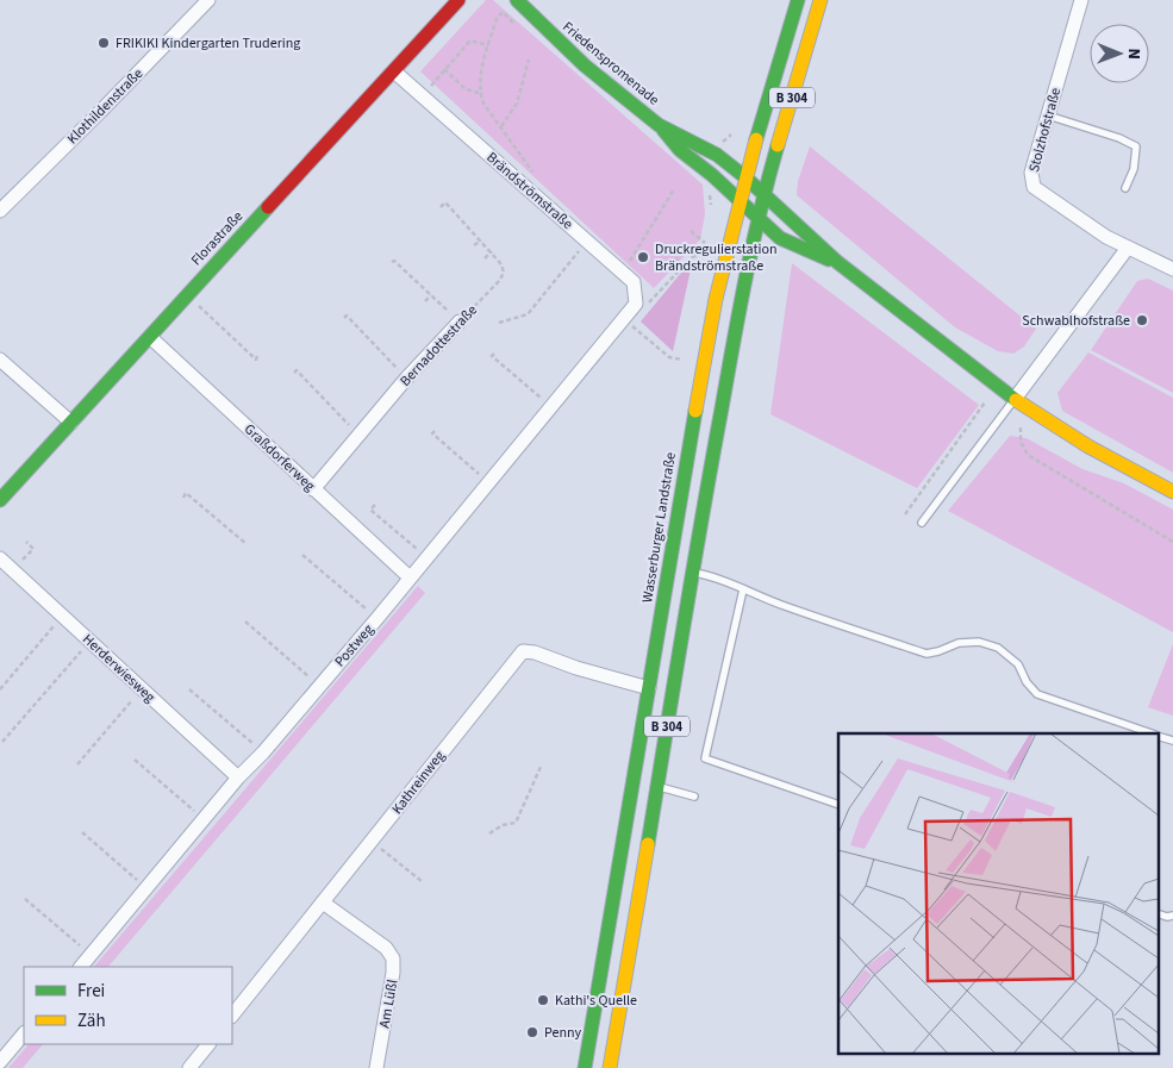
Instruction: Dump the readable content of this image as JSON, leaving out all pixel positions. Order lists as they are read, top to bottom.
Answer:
{
  "streets": {
    "main road": [
      "Friedenspromenade",
      "B 304",
      "Florastraße",
      "Wasserburger Landstraße"
    ],
    "street": [
      "Klothildenstraße",
      "Stolzhofstraße",
      "Brändströmstraße",
      "Bernadottestraße",
      "Graßdorferweg",
      "Postweg",
      "Herderwiesweg",
      "Kathreinweg",
      "Am Lüßl"
    ]
  },
  "crossings": [
    ["Friedenspromenade", "B 304"],
    ["Friedenspromenade", "Wasserburger Landstraße"],
    ["Brändströmstraße", "Florastraße"],
    ["Brändströmstraße", "Postweg"],
    ["Florastraße", "Graßdorferweg"],
    ["Bernadottestraße", "Graßdorferweg"],
    ["Graßdorferweg", "Postweg"],
    ["Wasserburger Landstraße", "Kathreinweg"],
    ["Postweg", "Herderwiesweg"],
    ["Kathreinweg", "Am Lüßl"]
  ],
  "places": [
    "FRIKIKI Kindergarten Trudering",
    "Druckregulierstation Brändströmstraße",
    "Schwablhofstraße",
    "Kathi's Quelle",
    "Penny"
  ],
  "legend": ["Frei", "Zäh"],
  "north": "right"
}
